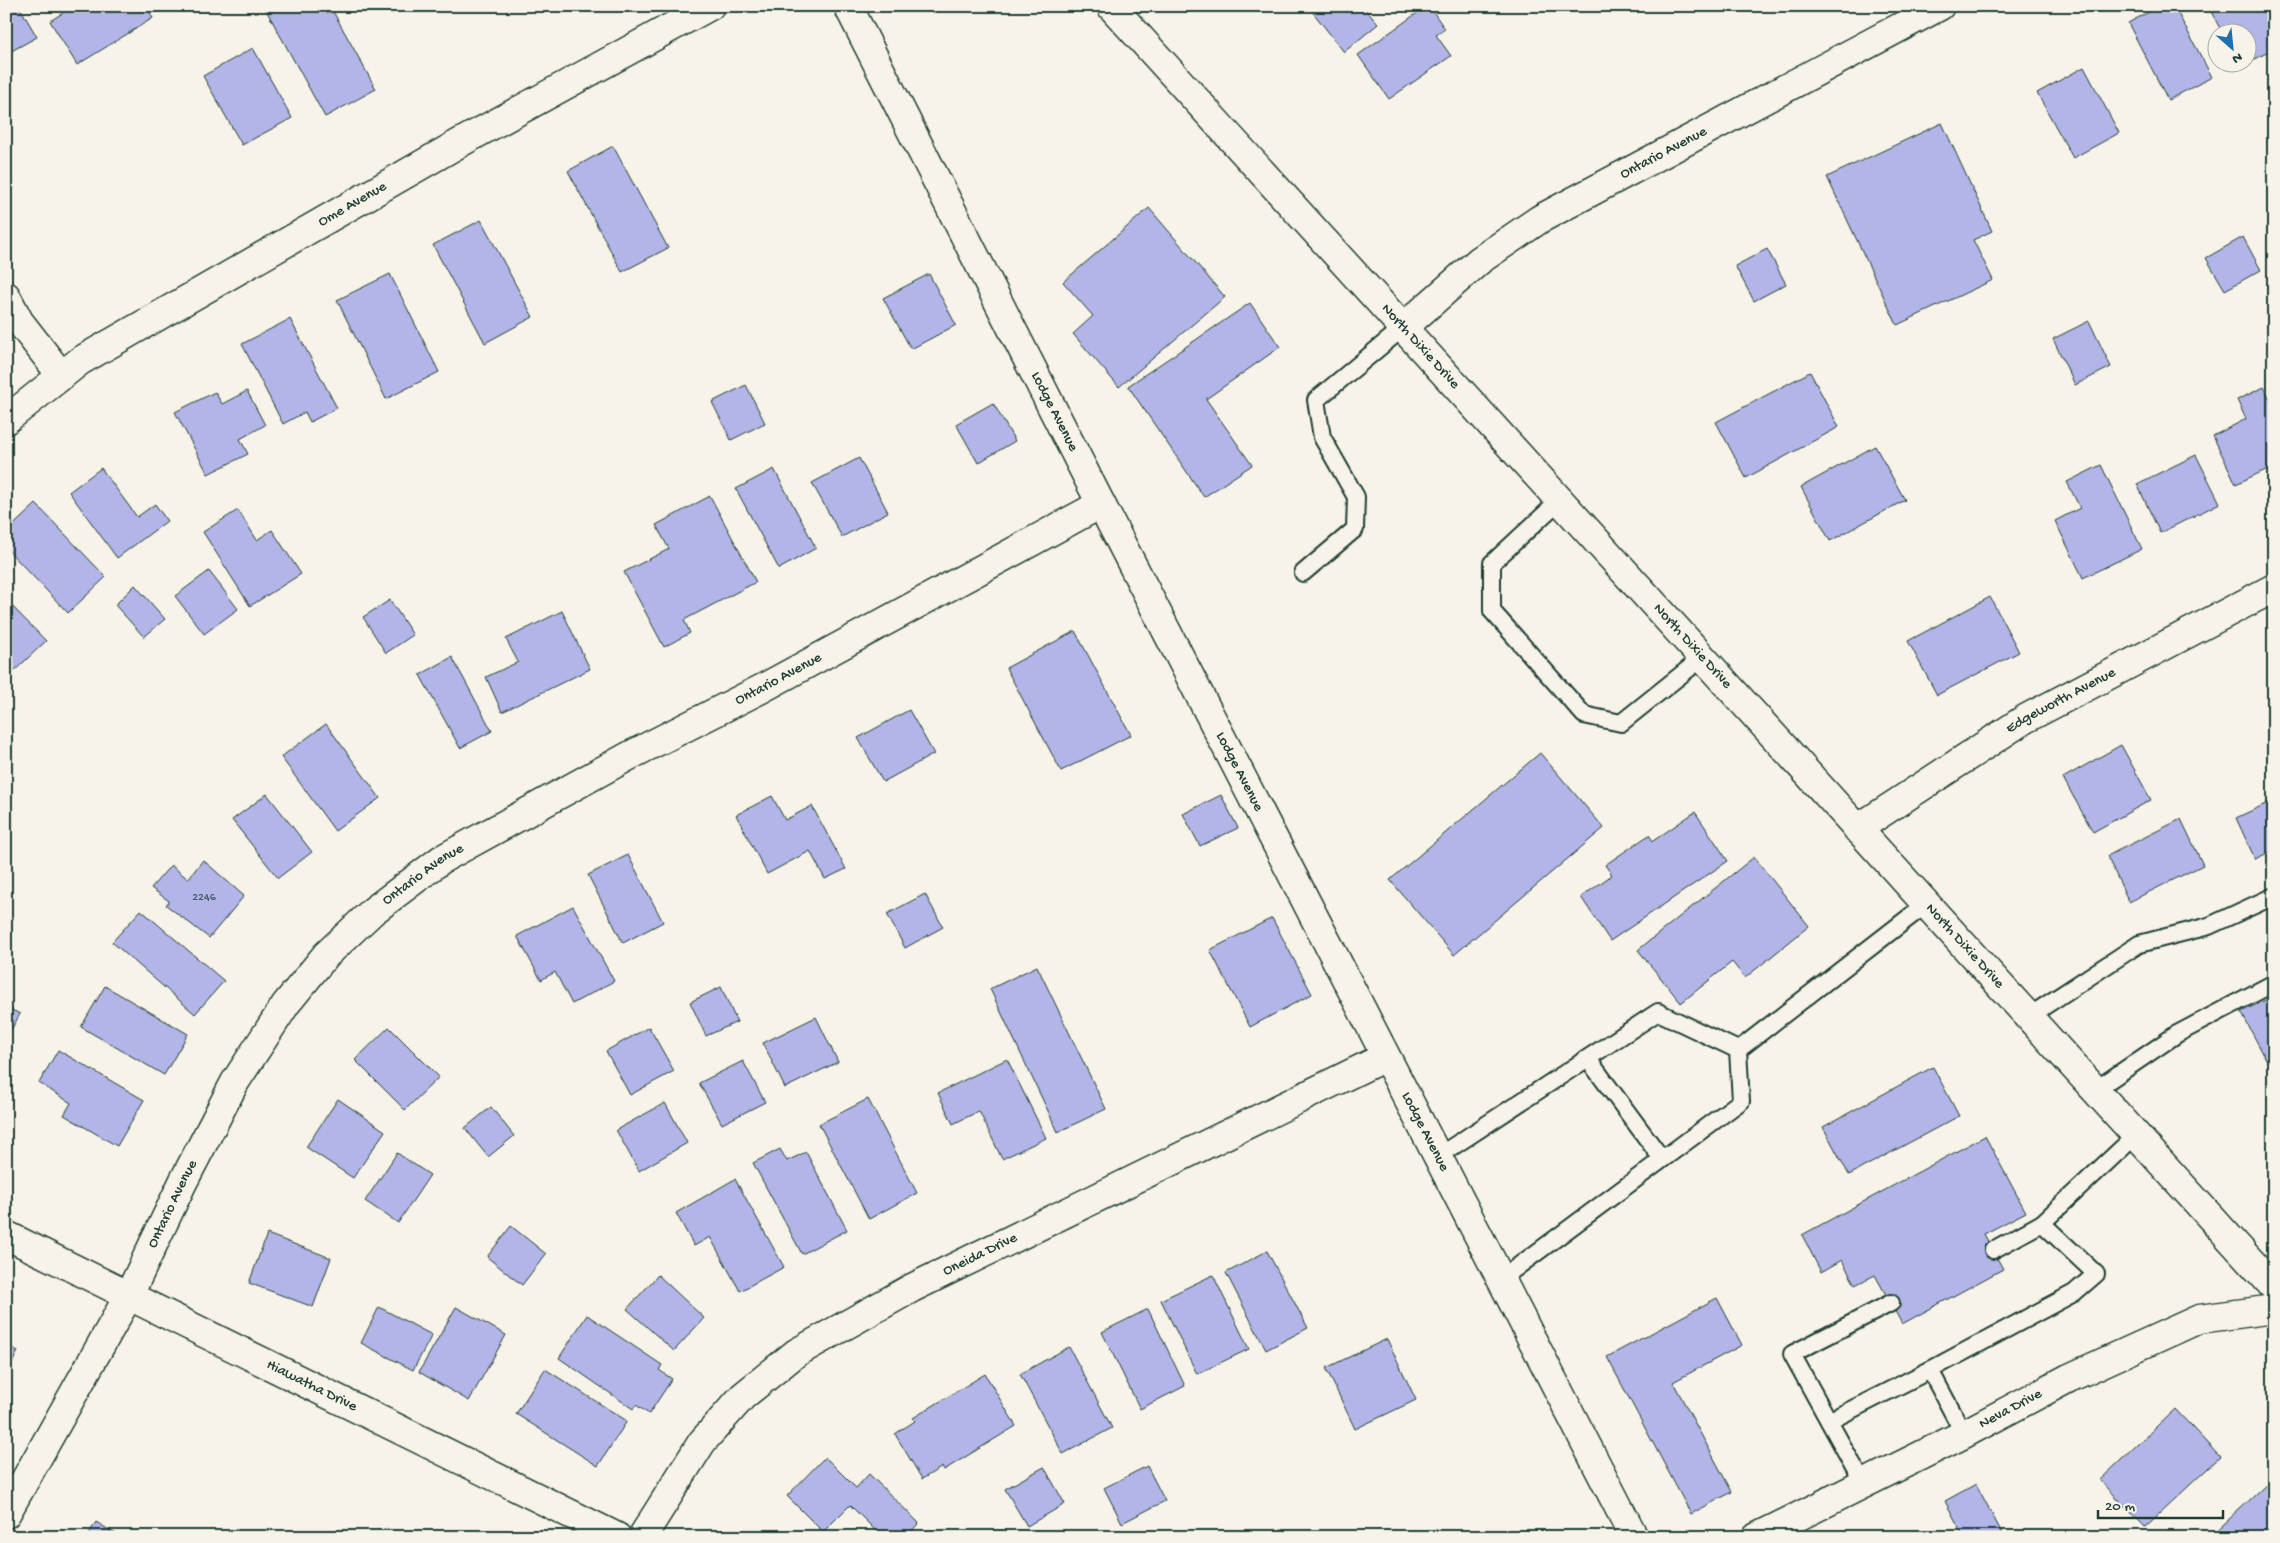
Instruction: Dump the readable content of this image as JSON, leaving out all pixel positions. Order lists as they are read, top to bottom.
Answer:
{
  "streets": {
    "street": [
      "Ontario Avenue",
      "Ome Avenue",
      "North Dixie Drive",
      "Lodge Avenue",
      "Edgeworth Avenue",
      "Oneida Drive",
      "Hiawatha Drive",
      "Neva Drive"
    ]
  },
  "crossings": [
    ["Ontario Avenue", "North Dixie Drive"],
    ["Ontario Avenue", "Lodge Avenue"],
    ["Ontario Avenue", "Hiawatha Drive"],
    ["North Dixie Drive", "Edgeworth Avenue"],
    ["Lodge Avenue", "Oneida Drive"]
  ],
  "house_numbers": ["2246"],
  "scale_bar": "20 m",
  "north": "bottom right"
}
